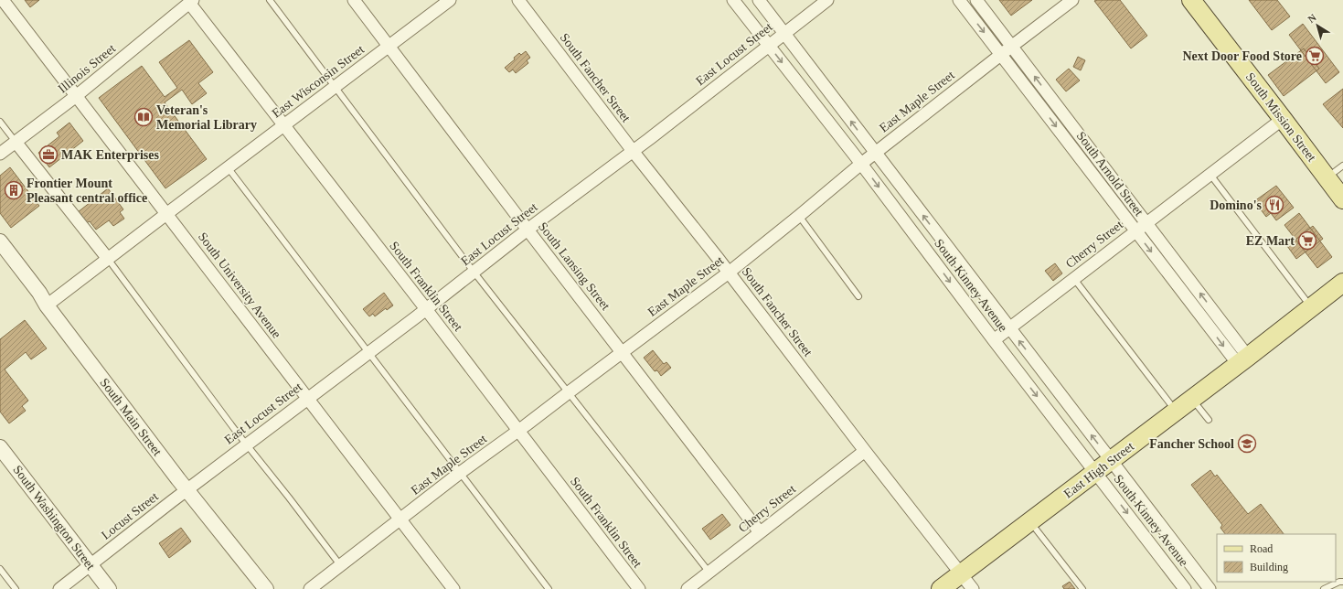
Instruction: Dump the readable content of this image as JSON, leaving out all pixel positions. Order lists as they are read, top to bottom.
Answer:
{
  "streets": {
    "main road": ["South Mission Street", "East High Street"],
    "street": [
      "East Locust Street",
      "Illinois Street",
      "South Fancher Street",
      "East Wisconsin Street",
      "East Maple Street",
      "South Arnold Street",
      "Cherry Street",
      "South Lansing Street",
      "South University Avenue",
      "South Kinney Avenue",
      "South Franklin Street",
      "South Main Street",
      "Locust Street",
      "South Washington Street"
    ]
  },
  "crossings": [
    ["East Locust Street", "South Fancher Street"],
    ["East Locust Street", "South Lansing Street"],
    ["East Locust Street", "South University Avenue"],
    ["East Locust Street", "South Kinney Avenue"],
    ["East Locust Street", "South Franklin Street"],
    ["East Locust Street", "South Main Street"],
    ["East Locust Street", "Locust Street"],
    ["Illinois Street", "South University Avenue"],
    ["Illinois Street", "South Franklin Street"],
    ["South Fancher Street", "East Maple Street"],
    ["South Fancher Street", "Cherry Street"],
    ["South Fancher Street", "East High Street"],
    ["East Wisconsin Street", "South Lansing Street"],
    ["East Wisconsin Street", "South University Avenue"],
    ["East Wisconsin Street", "South Franklin Street"],
    ["East Wisconsin Street", "South Main Street"],
    ["East Maple Street", "South Arnold Street"],
    ["East Maple Street", "South Lansing Street"],
    ["East Maple Street", "South University Avenue"],
    ["East Maple Street", "South Kinney Avenue"],
    ["East Maple Street", "South Franklin Street"],
    ["South Mission Street", "Cherry Street"],
    ["South Arnold Street", "Cherry Street"],
    ["South Arnold Street", "East High Street"],
    ["Cherry Street", "South Lansing Street"],
    ["Cherry Street", "South Kinney Avenue"],
    ["South Kinney Avenue", "East High Street"],
    ["South Main Street", "Locust Street"],
    ["Locust Street", "South Washington Street"]
  ],
  "places": {
    "supermarket": ["Next Door Food Store", "EZ Mart"],
    "library": ["Veteran's Memorial Library"],
    "office": ["MAK Enterprises"],
    "building": ["Frontier Mount Pleasant central office"],
    "restaurant": ["Domino's"],
    "school or university": ["Fancher School"]
  },
  "legend": ["Road", "Building"],
  "north": "top left"
}
